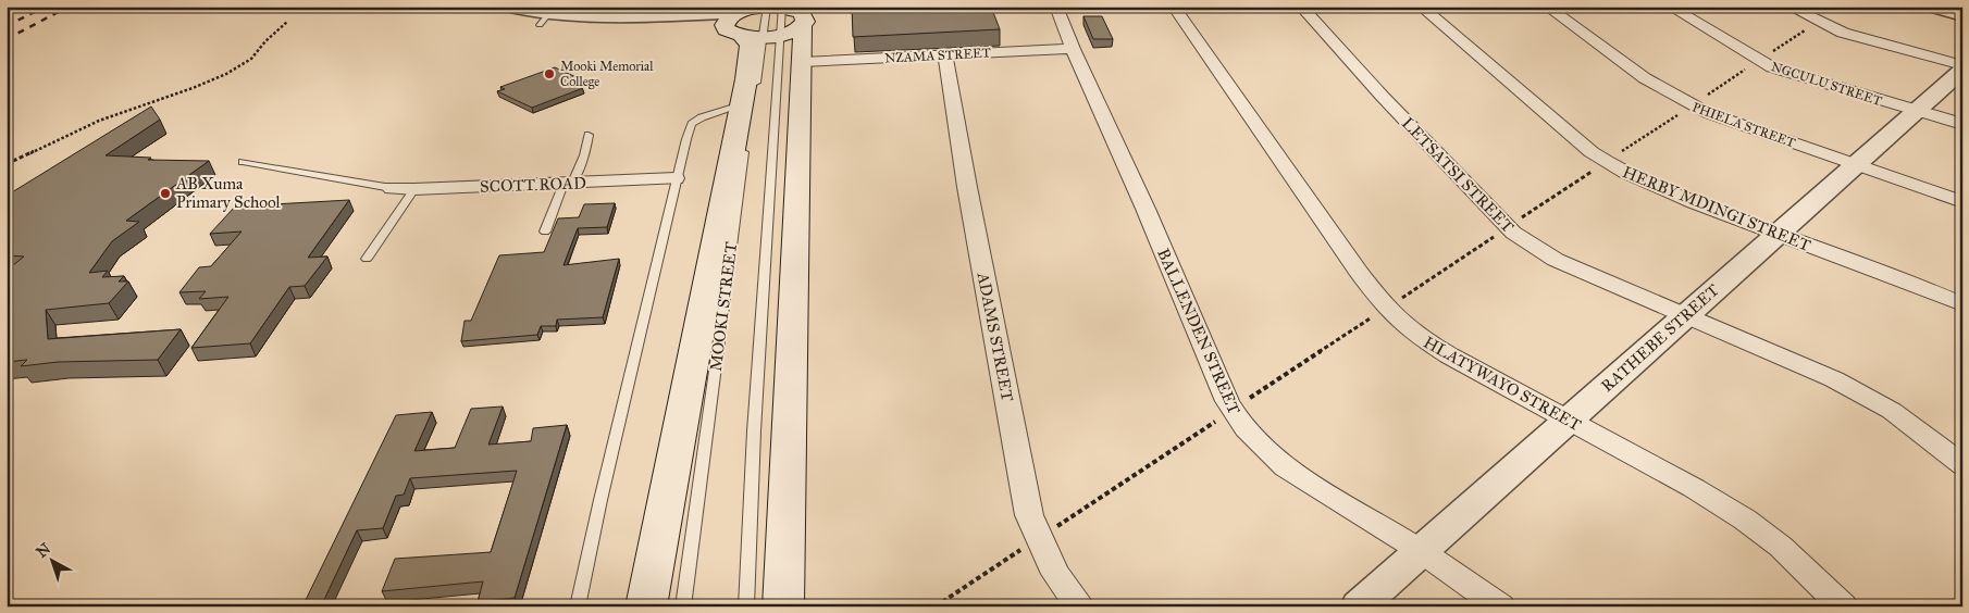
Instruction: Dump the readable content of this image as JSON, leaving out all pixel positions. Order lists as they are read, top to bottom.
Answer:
{
  "streets": {
    "main road": ["MOOKI STREET"],
    "street": [
      "NZAMA STREET",
      "NGCULU STREET",
      "PHIELA STREET",
      "LETSATSI STREET",
      "SCOTT ROAD",
      "HERBY MDINGI STREET",
      "BALLENDEN STREET",
      "ADAMS STREET",
      "RATHEBE STREET",
      "HLATYWAYO STREET"
    ]
  },
  "crossings": [
    ["NZAMA STREET", "MOOKI STREET"],
    ["NZAMA STREET", "BALLENDEN STREET"],
    ["NZAMA STREET", "ADAMS STREET"],
    ["NGCULU STREET", "RATHEBE STREET"],
    ["PHIELA STREET", "RATHEBE STREET"],
    ["LETSATSI STREET", "RATHEBE STREET"],
    ["HERBY MDINGI STREET", "RATHEBE STREET"],
    ["BALLENDEN STREET", "RATHEBE STREET"],
    ["RATHEBE STREET", "HLATYWAYO STREET"]
  ],
  "places": ["Mooki Memorial College", "AB Xuma Primary School"],
  "north": "top left"
}
